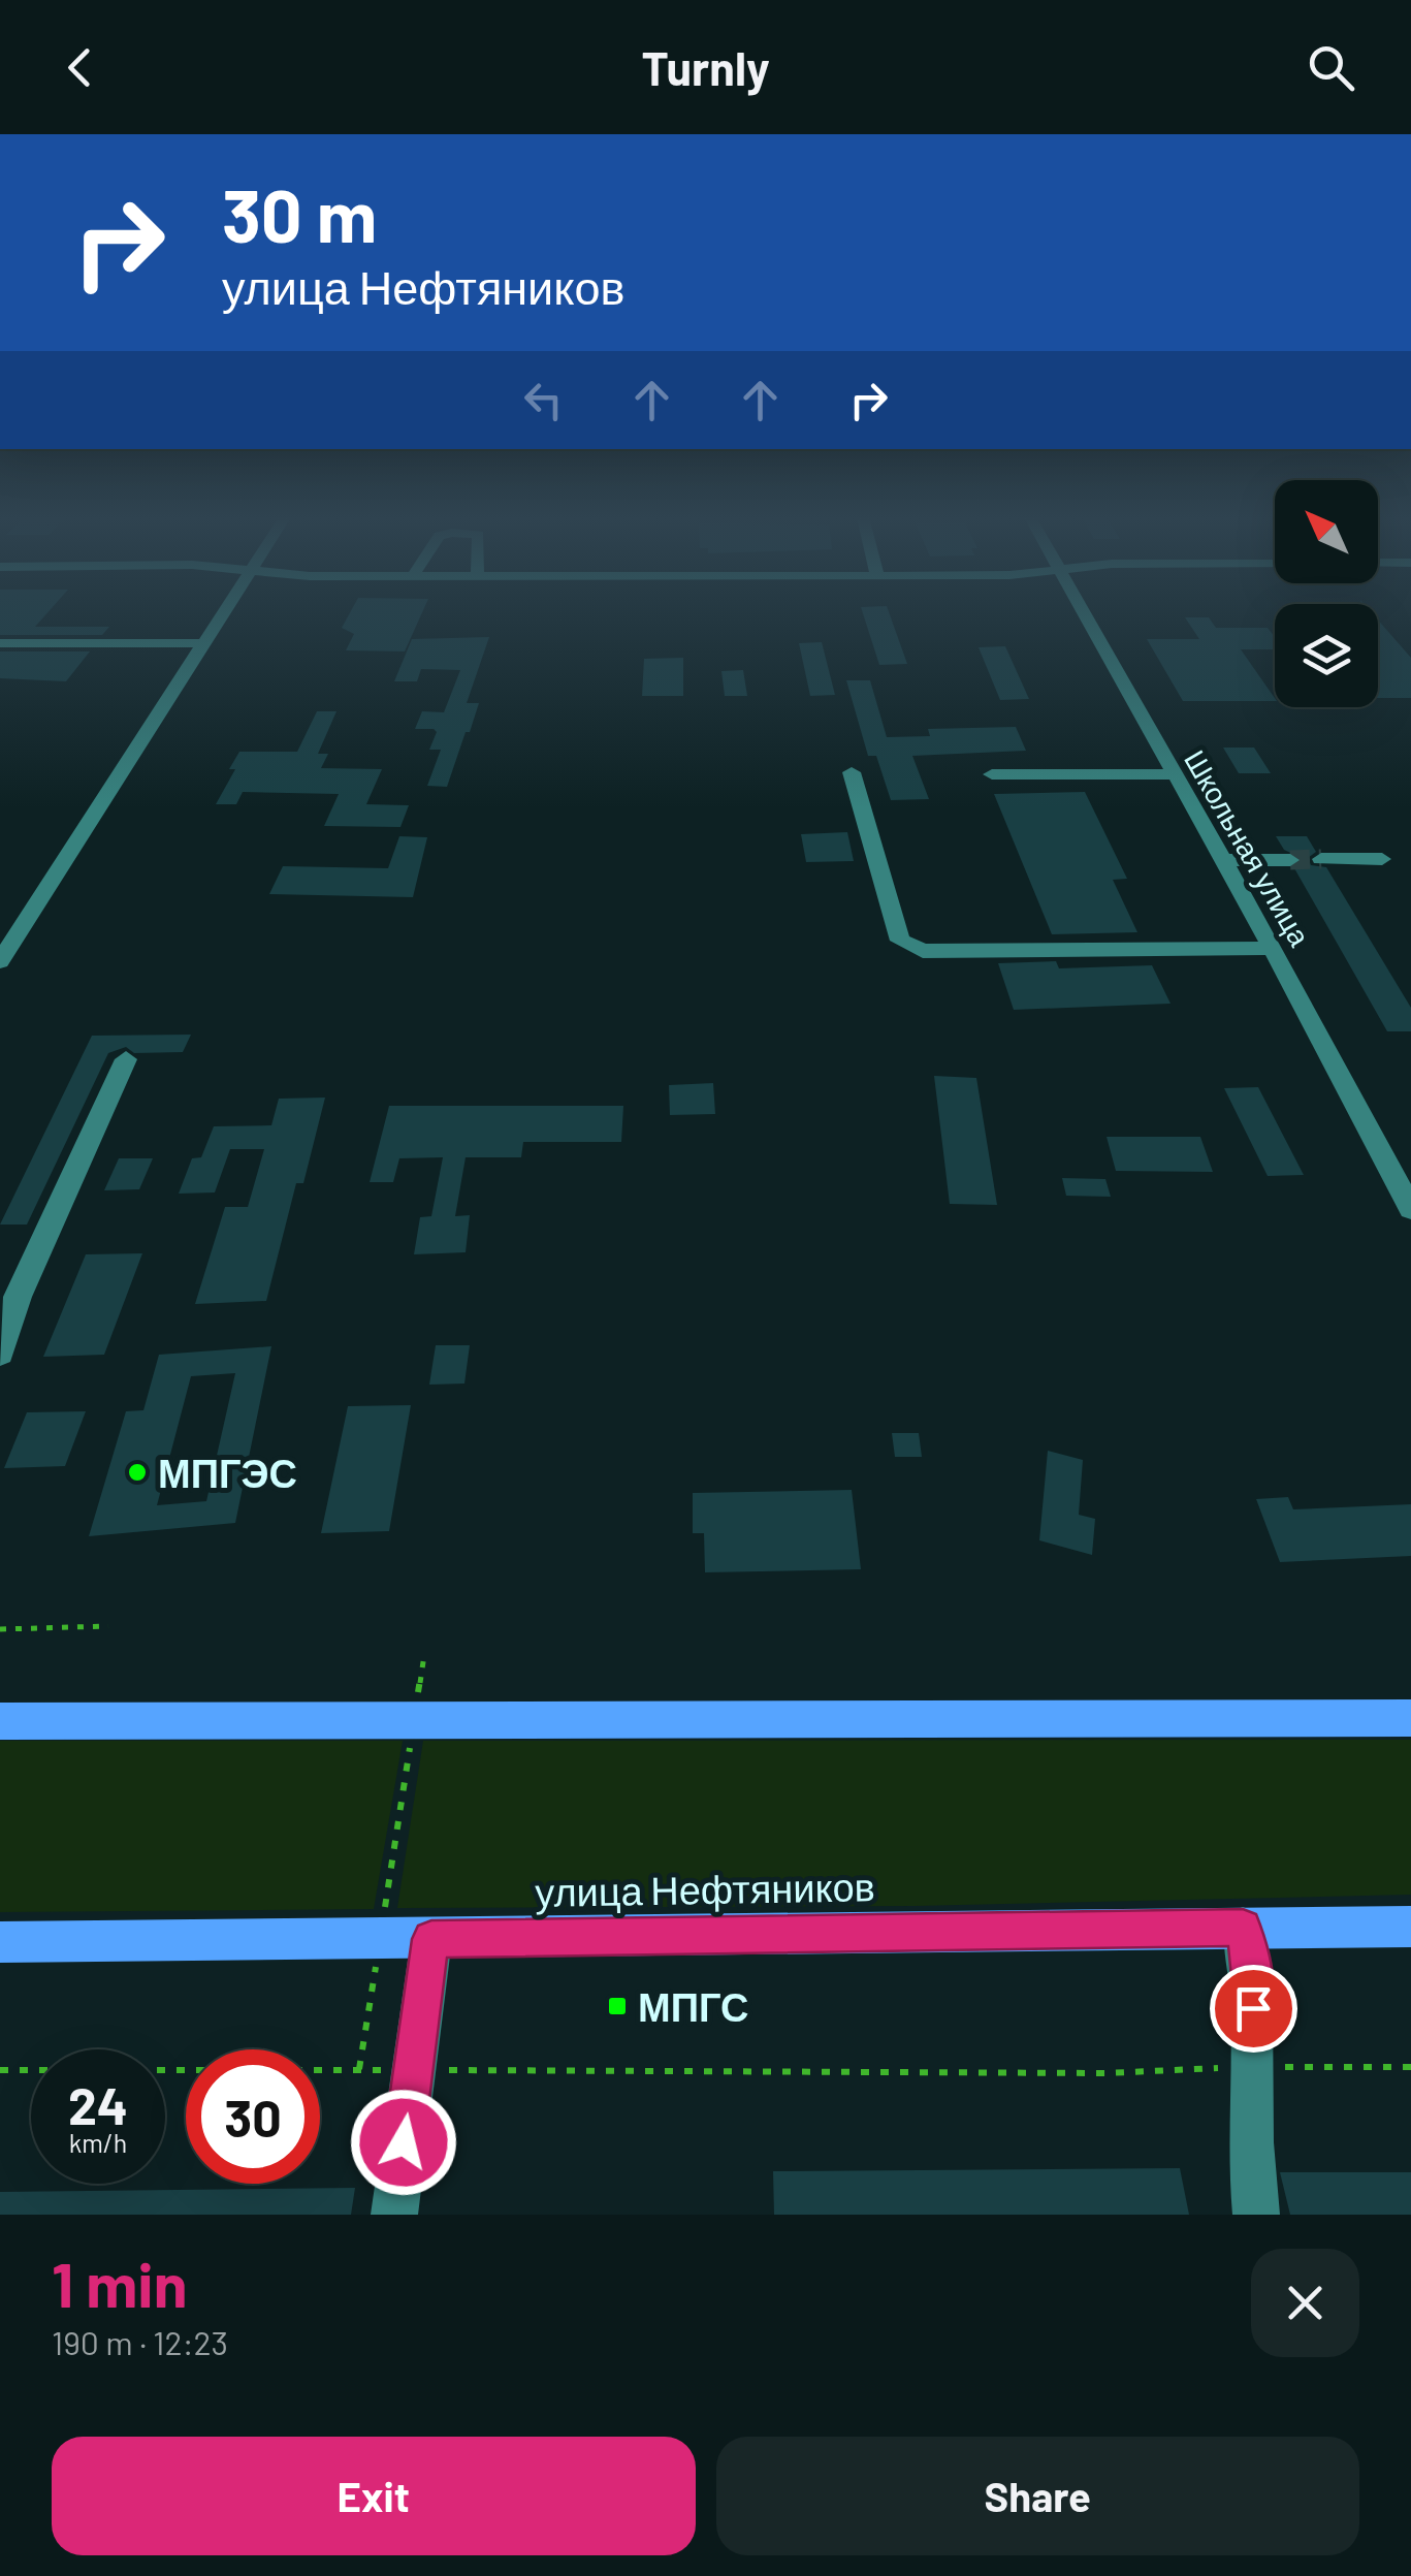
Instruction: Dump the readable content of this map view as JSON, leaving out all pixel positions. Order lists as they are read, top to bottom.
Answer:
{
  "streets": {
    "main road": ["улица Нефтяников"],
    "street": ["Школьная улица"]
  },
  "places": {
    "other": ["МПГЭС"],
    "transit": ["МПГС"]
  },
  "north": "top left",
  "page": {
    "header": "Turnly",
    "turn": ["30 m", "улица Нефтяников"],
    "speed": "24 km/h",
    "limit": "30",
    "heading": ["1 min", "190 m · 12:23"],
    "buttons": ["Exit", "Share"]
  }
}
